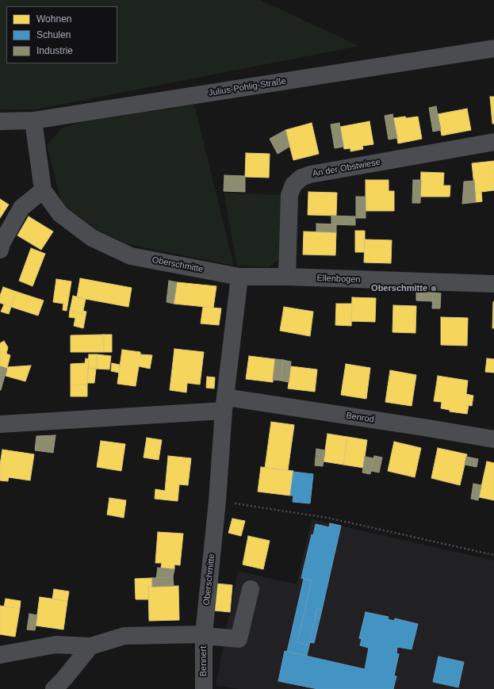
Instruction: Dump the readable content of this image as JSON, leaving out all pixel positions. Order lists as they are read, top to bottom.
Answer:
{
  "streets": {
    "street": [
      "Julius-Pohlig-Straße",
      "An der Obstwiese",
      "Oberschmitte",
      "Ellenbogen",
      "Benrod",
      "Bennert"
    ]
  },
  "crossings": [
    ["Julius-Pohlig-Straße", "Oberschmitte"],
    ["An der Obstwiese", "Ellenbogen"],
    ["Oberschmitte", "Ellenbogen"],
    ["Oberschmitte", "Benrod"],
    ["Oberschmitte", "Bennert"]
  ],
  "places": ["Oberschmitte"],
  "legend": ["Wohnen", "Schulen", "Industrie"]
}
